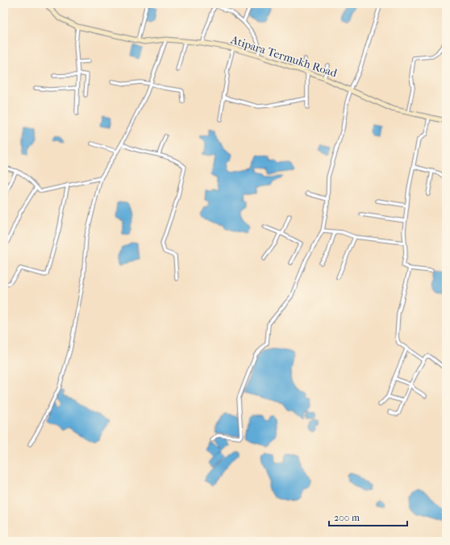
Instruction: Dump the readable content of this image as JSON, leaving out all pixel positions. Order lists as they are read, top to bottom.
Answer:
{
  "streets": {
    "main road": ["Atipara Termukh Road"]
  },
  "scale_bar": "200 m"
}
